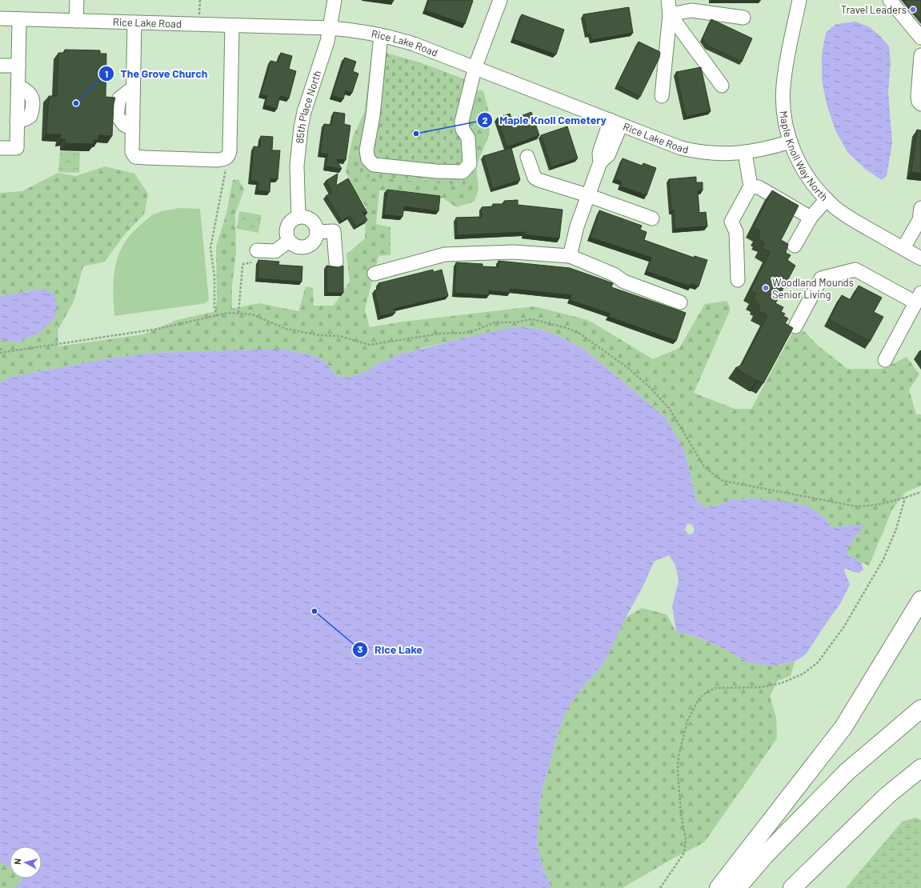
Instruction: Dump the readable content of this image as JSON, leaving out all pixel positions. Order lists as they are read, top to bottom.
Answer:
{
  "streets": {
    "street": ["Rice Lake Road", "85th Place North", "Maple Knoll Way North"]
  },
  "crossings": [
    ["Rice Lake Road", "85th Place North"],
    ["Rice Lake Road", "Maple Knoll Way North"]
  ],
  "places": [
    "Travel Leaders",
    "The Grove Church",
    "Maple Knoll Cemetery",
    "Woodland Mounds Senior Living",
    "Rice Lake"
  ],
  "north": "left"
}
